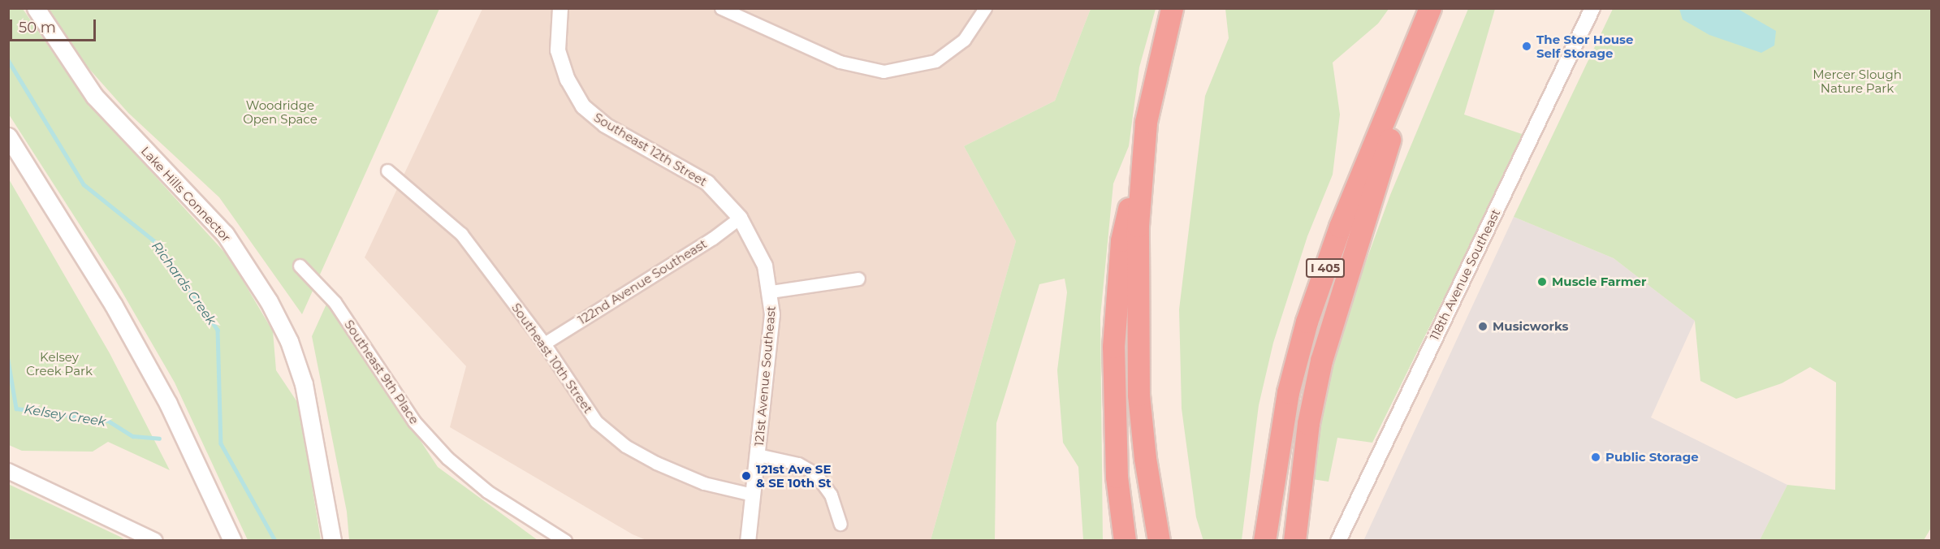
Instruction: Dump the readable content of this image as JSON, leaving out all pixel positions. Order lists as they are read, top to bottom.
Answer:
{
  "streets": {
    "highway": ["I 405"],
    "main road": ["Lake Hills Connector"],
    "street": [
      "Southeast 12th Street",
      "118th Avenue Southeast",
      "122nd Avenue Southeast",
      "Southeast 10th Street",
      "Southeast 9th Place",
      "121st Avenue Southeast"
    ]
  },
  "crossings": [
    ["Southeast 12th Street", "122nd Avenue Southeast"],
    ["Southeast 12th Street", "121st Avenue Southeast"],
    ["122nd Avenue Southeast", "Southeast 10th Street"],
    ["122nd Avenue Southeast", "121st Avenue Southeast"],
    ["Southeast 10th Street", "121st Avenue Southeast"]
  ],
  "water": ["Richards Creek", "Kelsey Creek"],
  "parks": ["Mercer Slough Nature Park", "Woodridge Open Space", "Kelsey Creek Park"],
  "places": [
    "The Stor House Self Storage",
    "Muscle Farmer",
    "Musicworks",
    "Public Storage",
    "121st Ave SE & SE 10th St"
  ],
  "scale_bar": "50 m"
}
